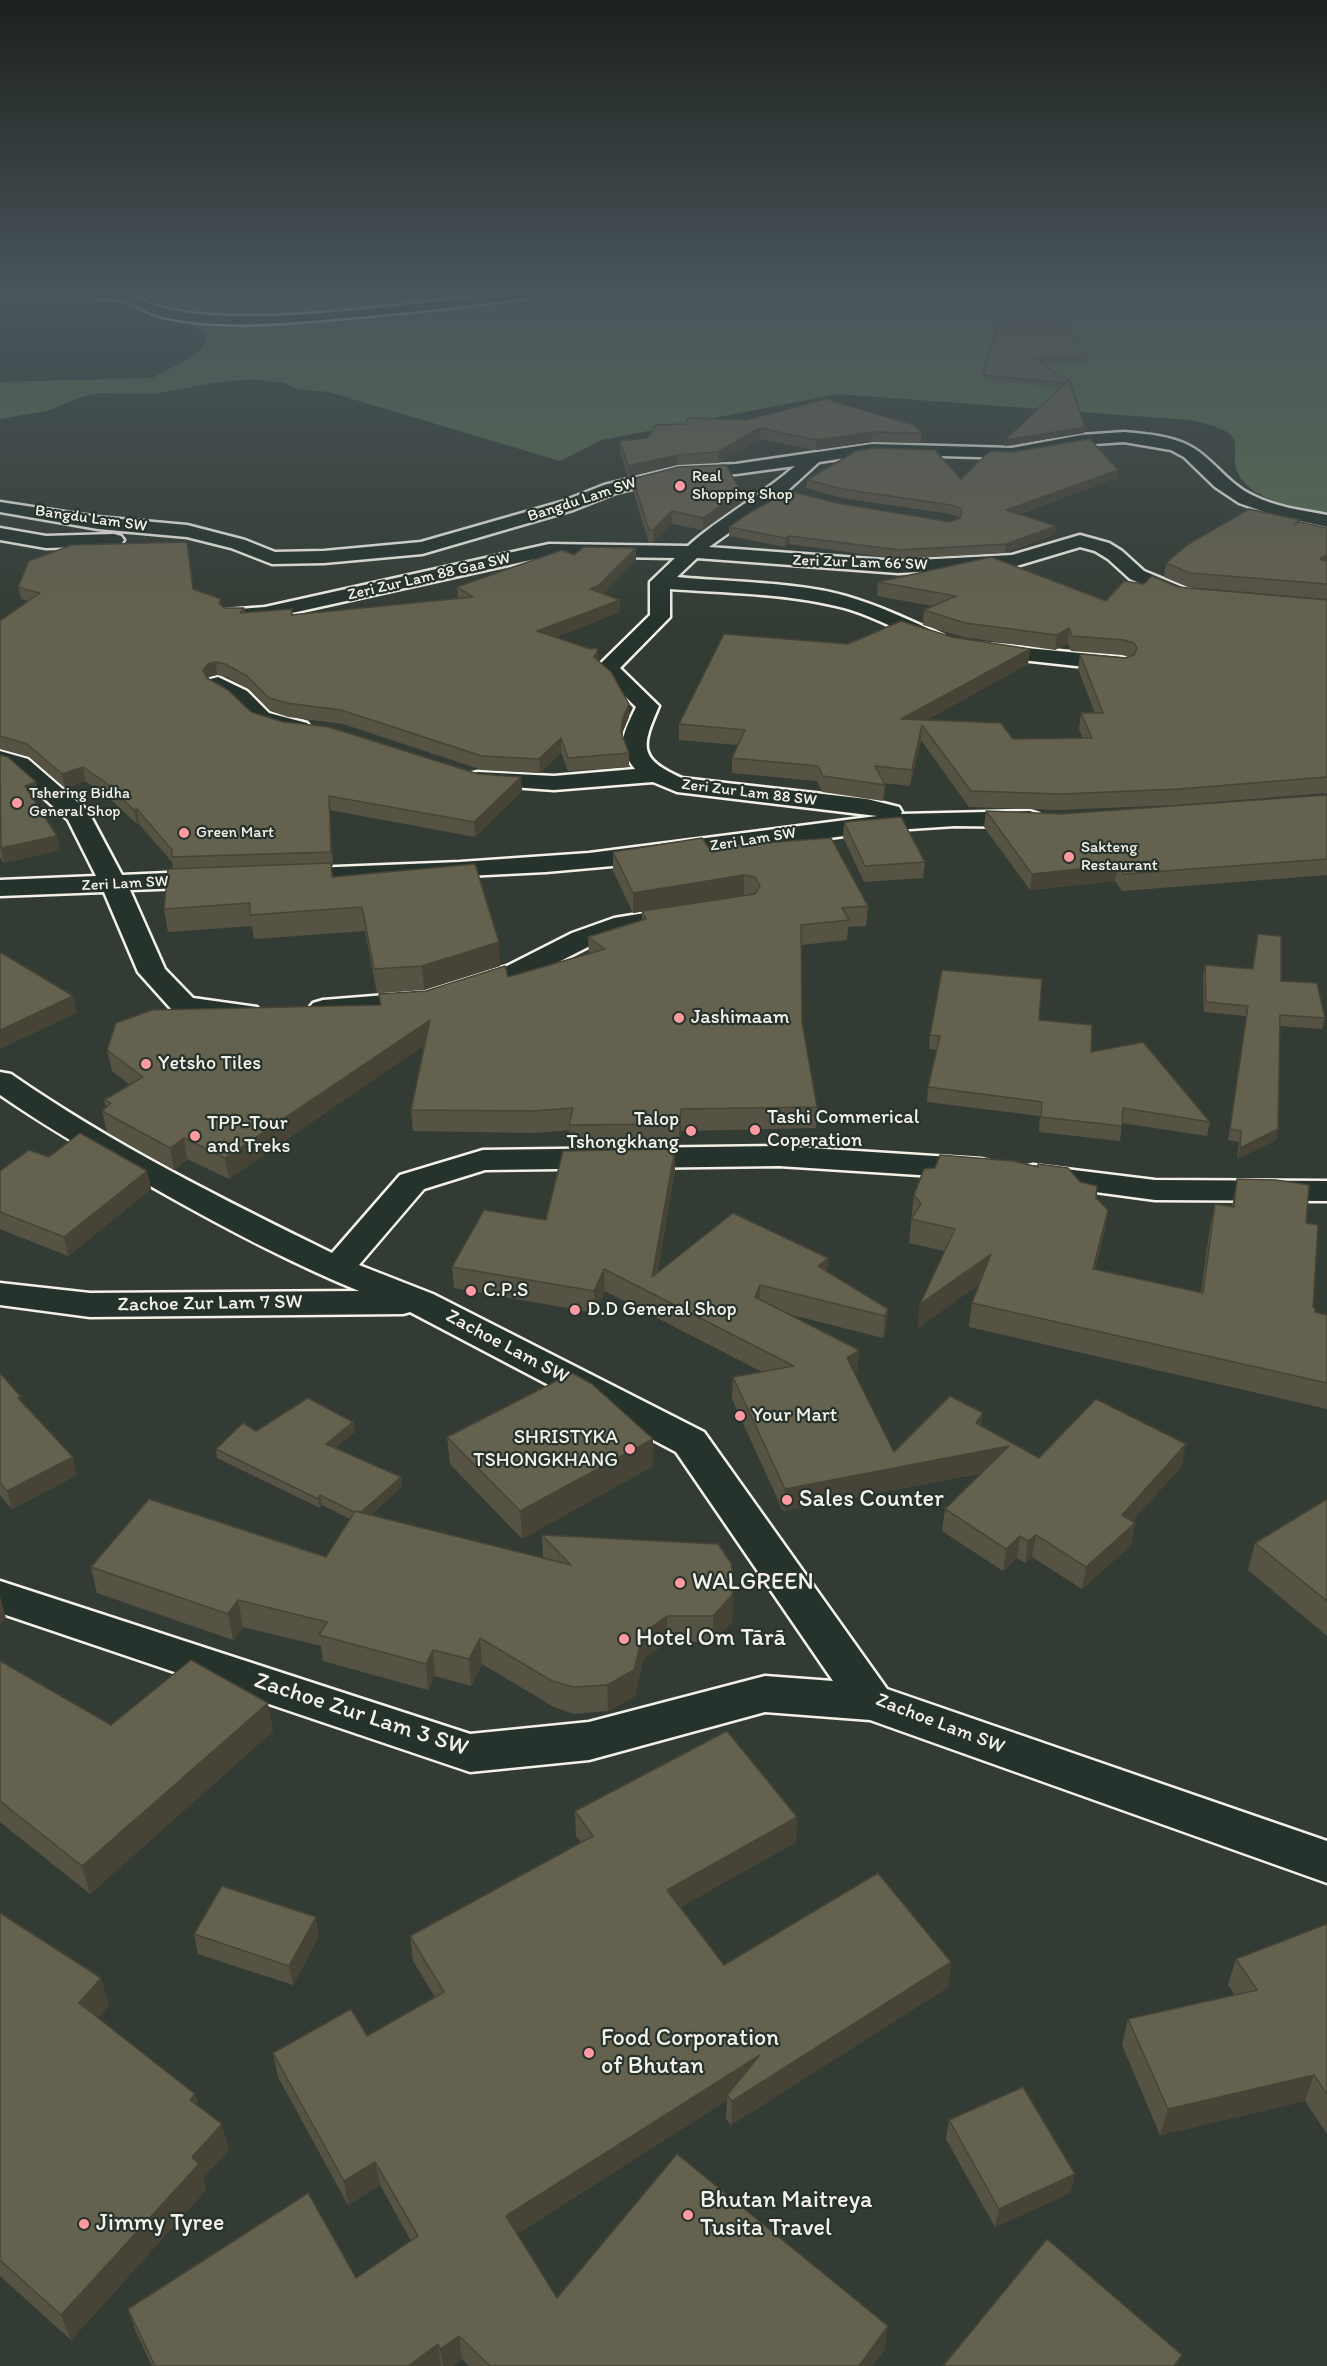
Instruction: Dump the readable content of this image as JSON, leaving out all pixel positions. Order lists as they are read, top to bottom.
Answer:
{
  "streets": {
    "street": [
      "Bangdu Lam SW",
      "Zeri Zur Lam 66 SW",
      "Zeri Zur Lam 88 Gaa SW",
      "Zeri Zur Lam 88 SW",
      "Zeri Lam SW",
      "Zachoe Zur Lam 7 SW",
      "Zachoe Lam SW",
      "Zachoe Zur Lam 3 SW"
    ]
  },
  "crossings": [
    ["Zeri Zur Lam 66 SW", "Zeri Zur Lam 88 Gaa SW"],
    ["Zeri Zur Lam 88 SW", "Zeri Lam SW"],
    ["Zachoe Zur Lam 7 SW", "Zachoe Lam SW"],
    ["Zachoe Lam SW", "Zachoe Zur Lam 3 SW"]
  ],
  "places": [
    "Real Shopping Shop",
    "Tshering Bidha General Shop",
    "Green Mart",
    "Sakteng Restaurant",
    "Jashimaam",
    "Yetsho Tiles",
    "Tashi Commerical Coperation",
    "Talop Tshongkhang",
    "TPP-Tour and Treks",
    "C.P.S",
    "D.D General Shop",
    "Your Mart",
    "SHRISTYKA TSHONGKHANG",
    "Sales Counter",
    "WALGREEN",
    "Hotel Om Tārā",
    "Food Corporation of Bhutan",
    "Bhutan Maitreya Tusita Travel",
    "Jimmy Tyree"
  ]
}
